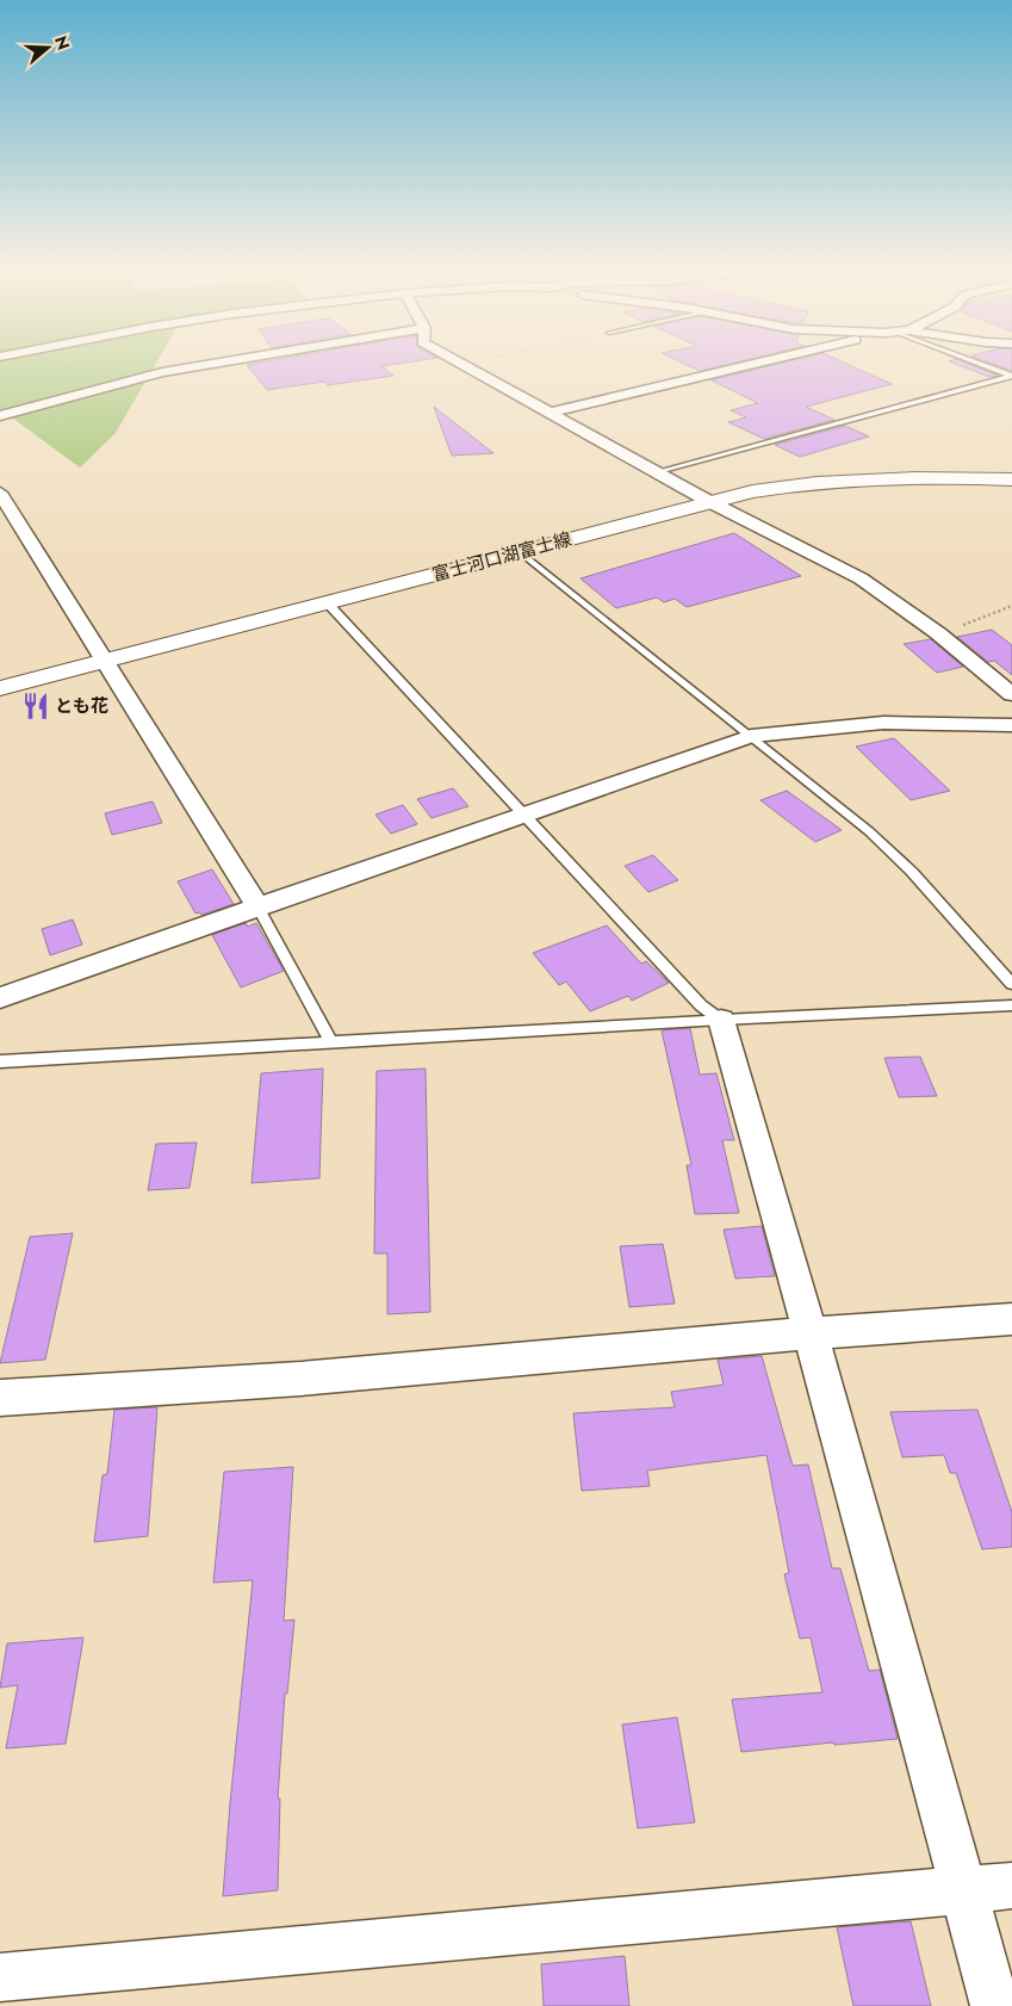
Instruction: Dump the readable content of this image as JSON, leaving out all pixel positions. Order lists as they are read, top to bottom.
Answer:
{
  "streets": {
    "main road": ["富士河口湖富士線"]
  },
  "places": {
    "restaurant": ["とも花"]
  },
  "north": "right"
}
